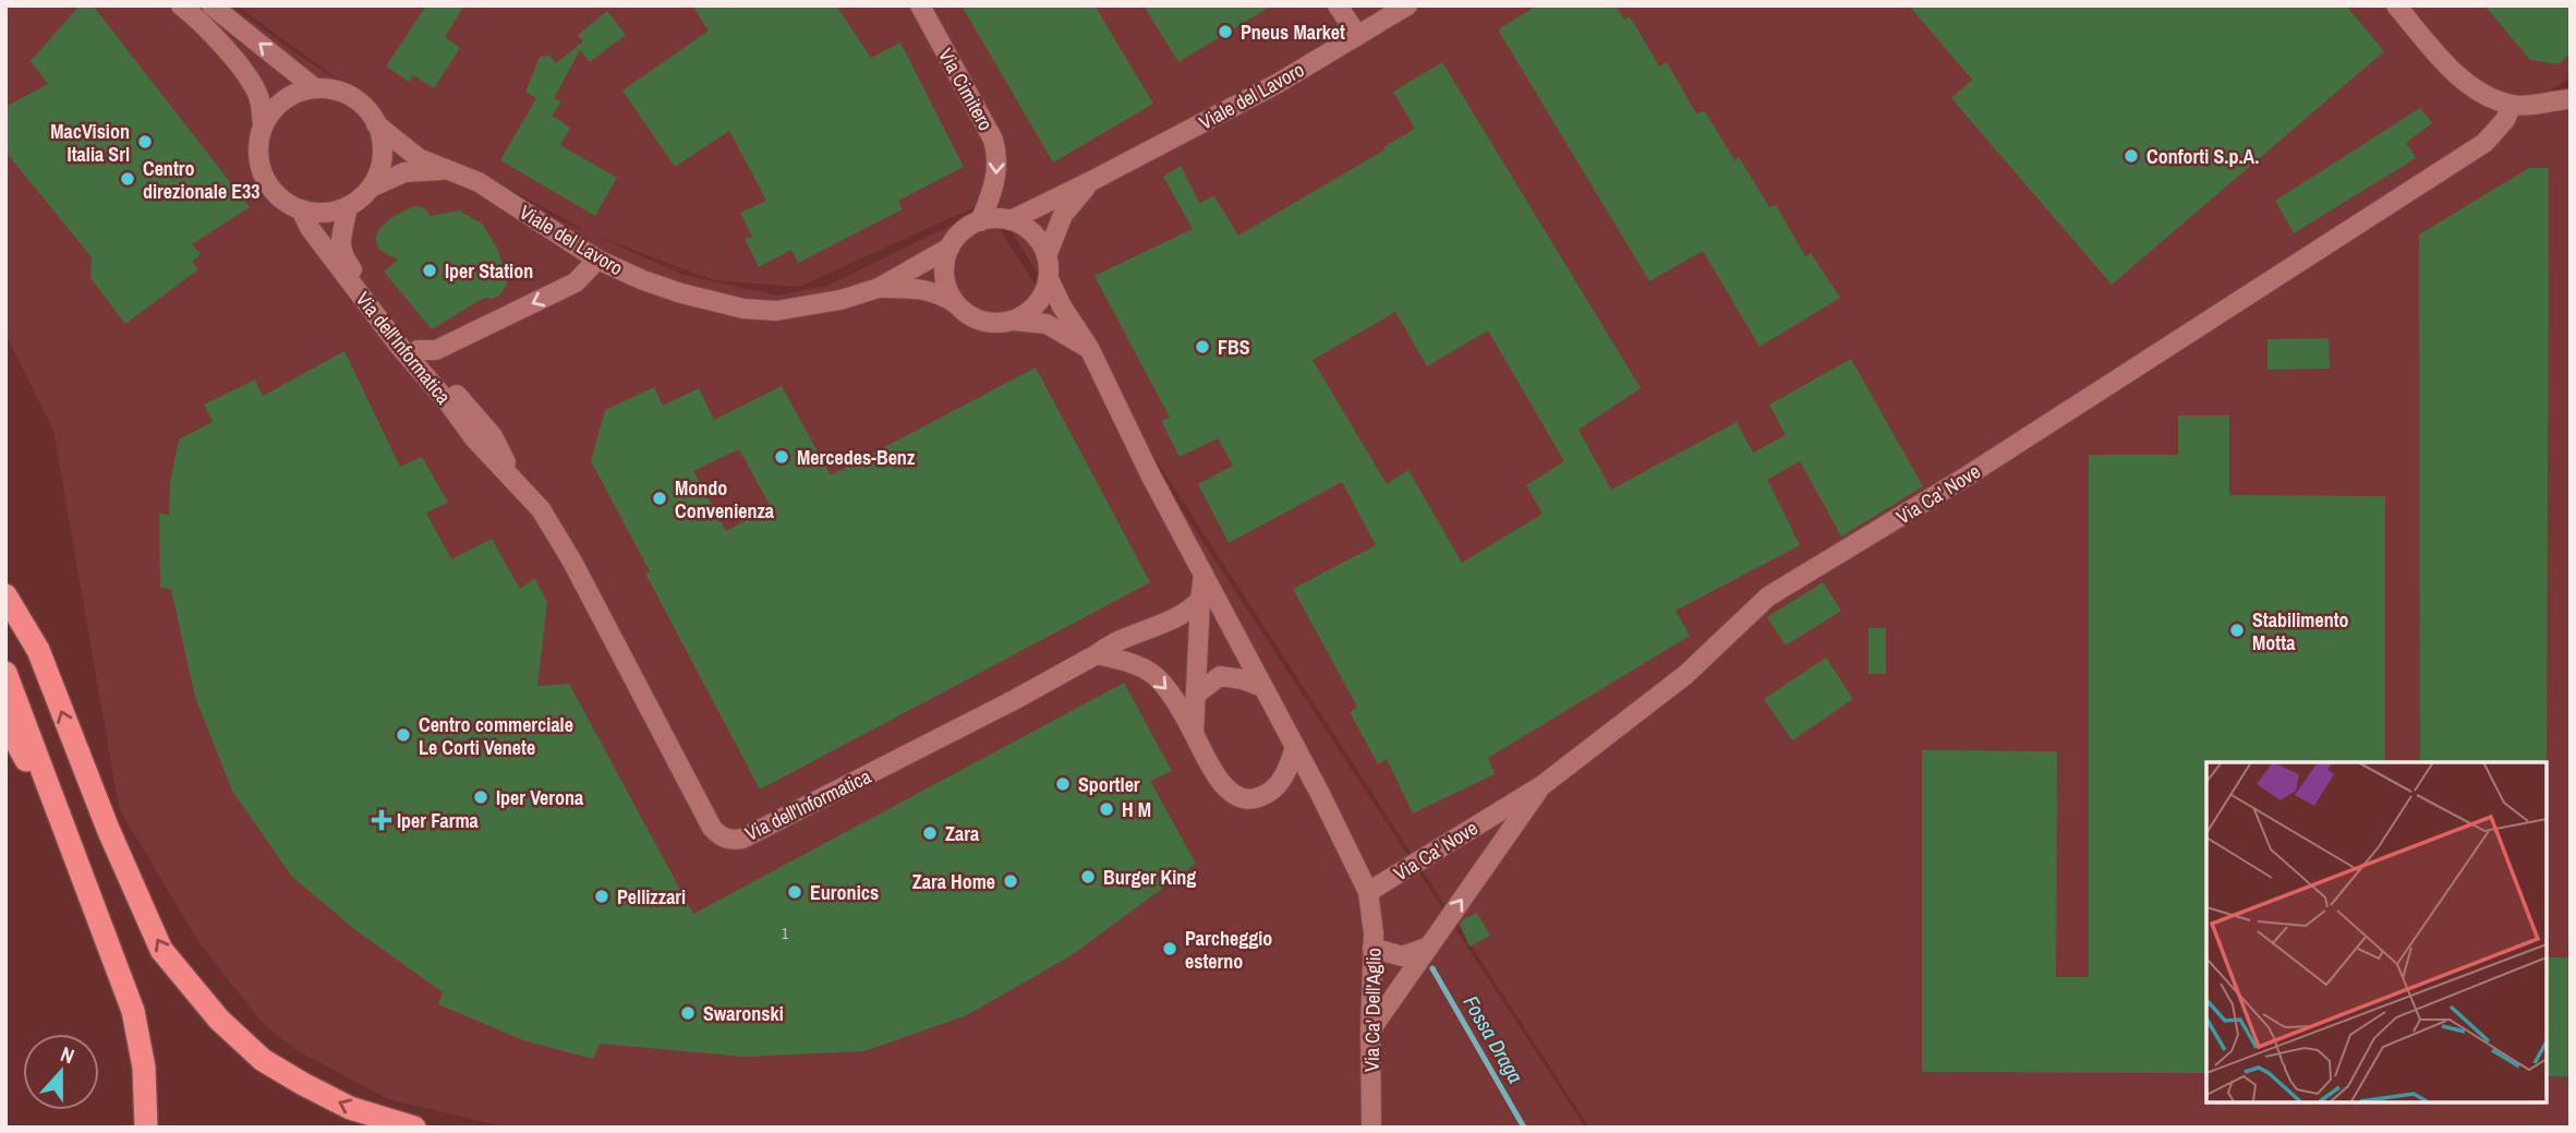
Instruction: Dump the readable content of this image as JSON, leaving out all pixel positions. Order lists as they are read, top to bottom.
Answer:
{
  "streets": {
    "street": [
      "Via Cimitero",
      "Viale del Lavoro",
      "Via dell'Informatica",
      "Via Ca' Nove",
      "Via Ca' Dell'Aglio"
    ]
  },
  "crossings": [
    ["Via Cimitero", "Viale del Lavoro"],
    ["Viale del Lavoro", "Via dell'Informatica"],
    ["Via Ca' Nove", "Via Ca' Dell'Aglio"]
  ],
  "one_way": ["Via Cimitero"],
  "water": ["Fossa Draga"],
  "places": {
    "other": [
      "Pneus Market",
      "MacVision Italia Srl",
      "Conforti S.p.A.",
      "Centro direzionale E33",
      "Iper Station",
      "FBS",
      "Mercedes-Benz",
      "Mondo Convenienza",
      "Stabilimento Motta",
      "Centro commerciale Le Corti Venete",
      "Sportler",
      "Iper Verona",
      "H M",
      "Zara",
      "Burger King",
      "Zara Home",
      "Euronics",
      "Pellizzari",
      "Parcheggio esterno",
      "Swaronski"
    ],
    "health": ["Iper Farma"]
  },
  "house_numbers": ["1"],
  "north": "top"
}
